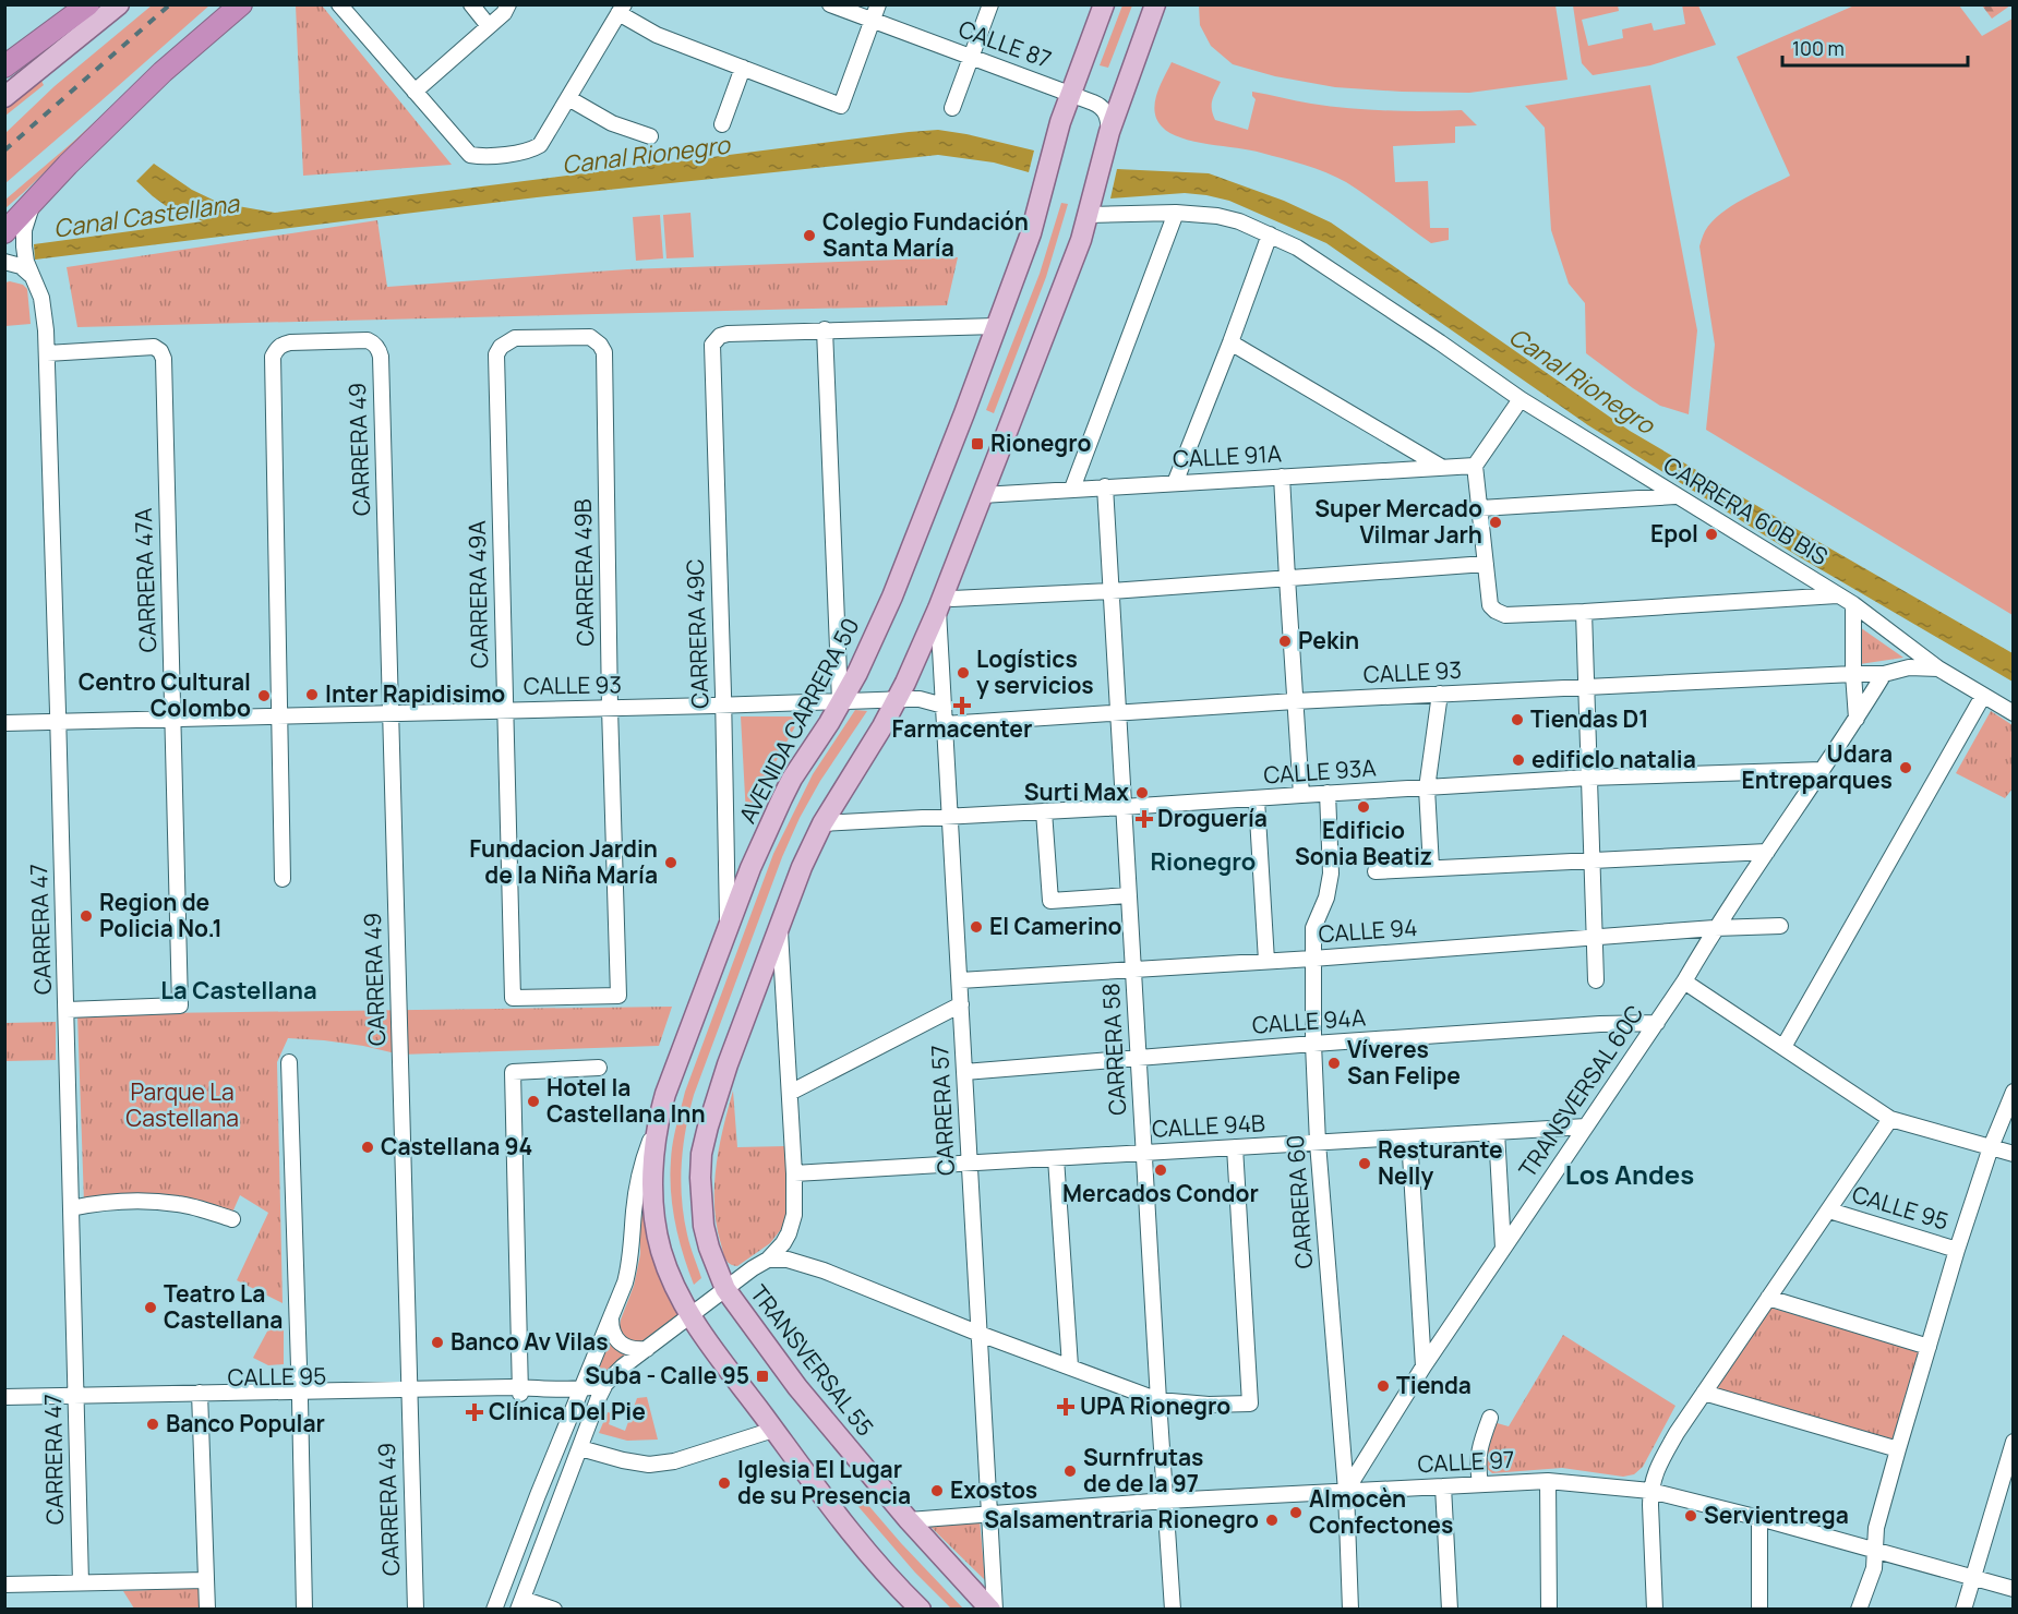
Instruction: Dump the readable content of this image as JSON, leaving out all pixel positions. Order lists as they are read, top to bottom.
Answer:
{
  "streets": {
    "main road": ["AVENIDA CARRERA 50", "TRANSVERSAL 55"],
    "street": [
      "CALLE 87",
      "CARRERA 49",
      "CALLE 91A",
      "CARRERA 60B BIS",
      "CARRERA 49B",
      "CARRERA 47A",
      "CARRERA 49A",
      "CARRERA 49C",
      "CALLE 93",
      "CALLE 93A",
      "CARRERA 47",
      "CALLE 94",
      "CALLE 94A",
      "CARRERA 58",
      "TRANSVERSAL 60C",
      "CARRERA 57",
      "CALLE 94B",
      "CARRERA 60",
      "CALLE 95",
      "CALLE 97"
    ]
  },
  "crossings": [
    ["CALLE 87", "AVENIDA CARRERA 50"],
    ["CARRERA 49", "CALLE 93"],
    ["CARRERA 49", "CALLE 95"],
    ["CALLE 91A", "CARRERA 58"],
    ["CARRERA 49B", "CARRERA 49A"],
    ["CARRERA 49B", "CALLE 93"],
    ["CARRERA 47A", "CALLE 93"],
    ["CARRERA 47A", "CARRERA 47"],
    ["CARRERA 49A", "CALLE 93"],
    ["CARRERA 49C", "CALLE 93"],
    ["CARRERA 49C", "AVENIDA CARRERA 50"],
    ["CALLE 93", "AVENIDA CARRERA 50"],
    ["CALLE 93", "CARRERA 47"],
    ["CALLE 93", "CARRERA 58"],
    ["CALLE 93", "TRANSVERSAL 60C"],
    ["CALLE 93", "CARRERA 57"],
    ["AVENIDA CARRERA 50", "CALLE 95"],
    ["CALLE 93A", "CARRERA 58"],
    ["CALLE 93A", "TRANSVERSAL 60C"],
    ["CALLE 93A", "CARRERA 57"],
    ["CALLE 93A", "CARRERA 60"],
    ["CARRERA 47", "CALLE 95"],
    ["CALLE 94", "CARRERA 58"],
    ["CALLE 94", "TRANSVERSAL 60C"],
    ["CALLE 94", "CARRERA 57"],
    ["CALLE 94", "CARRERA 60"],
    ["CALLE 94A", "CARRERA 58"],
    ["CALLE 94A", "TRANSVERSAL 60C"],
    ["CALLE 94A", "CARRERA 57"],
    ["CALLE 94A", "CARRERA 60"],
    ["CARRERA 58", "CALLE 94B"],
    ["CARRERA 58", "CALLE 97"],
    ["TRANSVERSAL 60C", "CALLE 94B"],
    ["TRANSVERSAL 60C", "CARRERA 60"],
    ["TRANSVERSAL 60C", "CALLE 97"],
    ["CARRERA 57", "CALLE 94B"],
    ["CARRERA 57", "TRANSVERSAL 55"],
    ["CARRERA 57", "CALLE 97"],
    ["CALLE 94B", "CARRERA 60"],
    ["CARRERA 60", "CALLE 97"],
    ["TRANSVERSAL 55", "CALLE 97"]
  ],
  "districts": ["Rionegro", "La Castellana", "Los Andes"],
  "water": ["Canal Rionegro", "Canal Castellana"],
  "parks": ["Parque La Castellana"],
  "places": {
    "other": [
      "Colegio Fundación Santa María",
      "Super Mercado Vilmar Jarh",
      "Epol",
      "Pekin",
      "Logístics y servicios",
      "Inter Rapidisimo",
      "Centro Cultural Colombo",
      "Tiendas D1",
      "edificlo natalia",
      "Udara Entreparques",
      "Surti Max",
      "Edificio Sonia Beatiz",
      "Fundacion Jardin de la Niña María",
      "Region de Policia No.1",
      "El Camerino",
      "Víveres San Felipe",
      "Hotel la Castellana Inn",
      "Castellana 94",
      "Resturante Nelly",
      "Mercados Condor",
      "Teatro La Castellana",
      "Banco Av Vilas",
      "Tienda",
      "Banco Popular",
      "Surnfrutas de de la 97",
      "Iglesia El Lugar de su Presencia",
      "Exostos",
      "Almocèn Confectones",
      "Servientrega",
      "Salsamentraria Rionegro"
    ],
    "transit": ["Rionegro", "Suba - Calle 95"],
    "health": [
      "Farmacenter",
      "Droguería",
      "UPA Rionegro",
      "Clínica Del Pie"
    ]
  },
  "scale_bar": "100 m"
}
